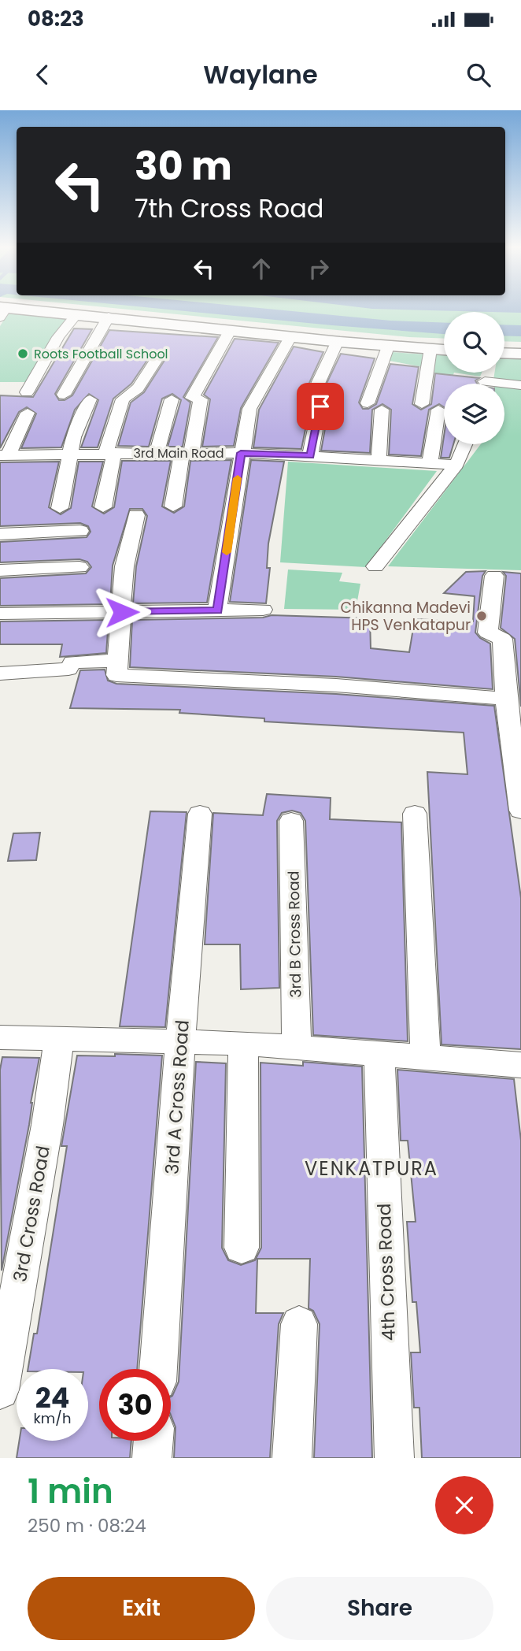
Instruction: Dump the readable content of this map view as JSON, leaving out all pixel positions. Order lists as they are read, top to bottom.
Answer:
{
  "streets": {
    "street": [
      "3rd Main Road",
      "3rd B Cross Road",
      "3rd A Cross Road",
      "3rd Cross Road",
      "4th Cross Road"
    ]
  },
  "districts": ["VENKATPURA"],
  "places": ["Roots Football School", "Chikanna Madevi HPS Venkatapur"],
  "page": {
    "status": "08:23",
    "header": "Waylane",
    "turn": ["30 m", "7th Cross Road"],
    "speed": "24 km/h",
    "limit": "30",
    "heading": ["1 min", "250 m · 08:24"],
    "buttons": ["Exit", "Share"]
  }
}
